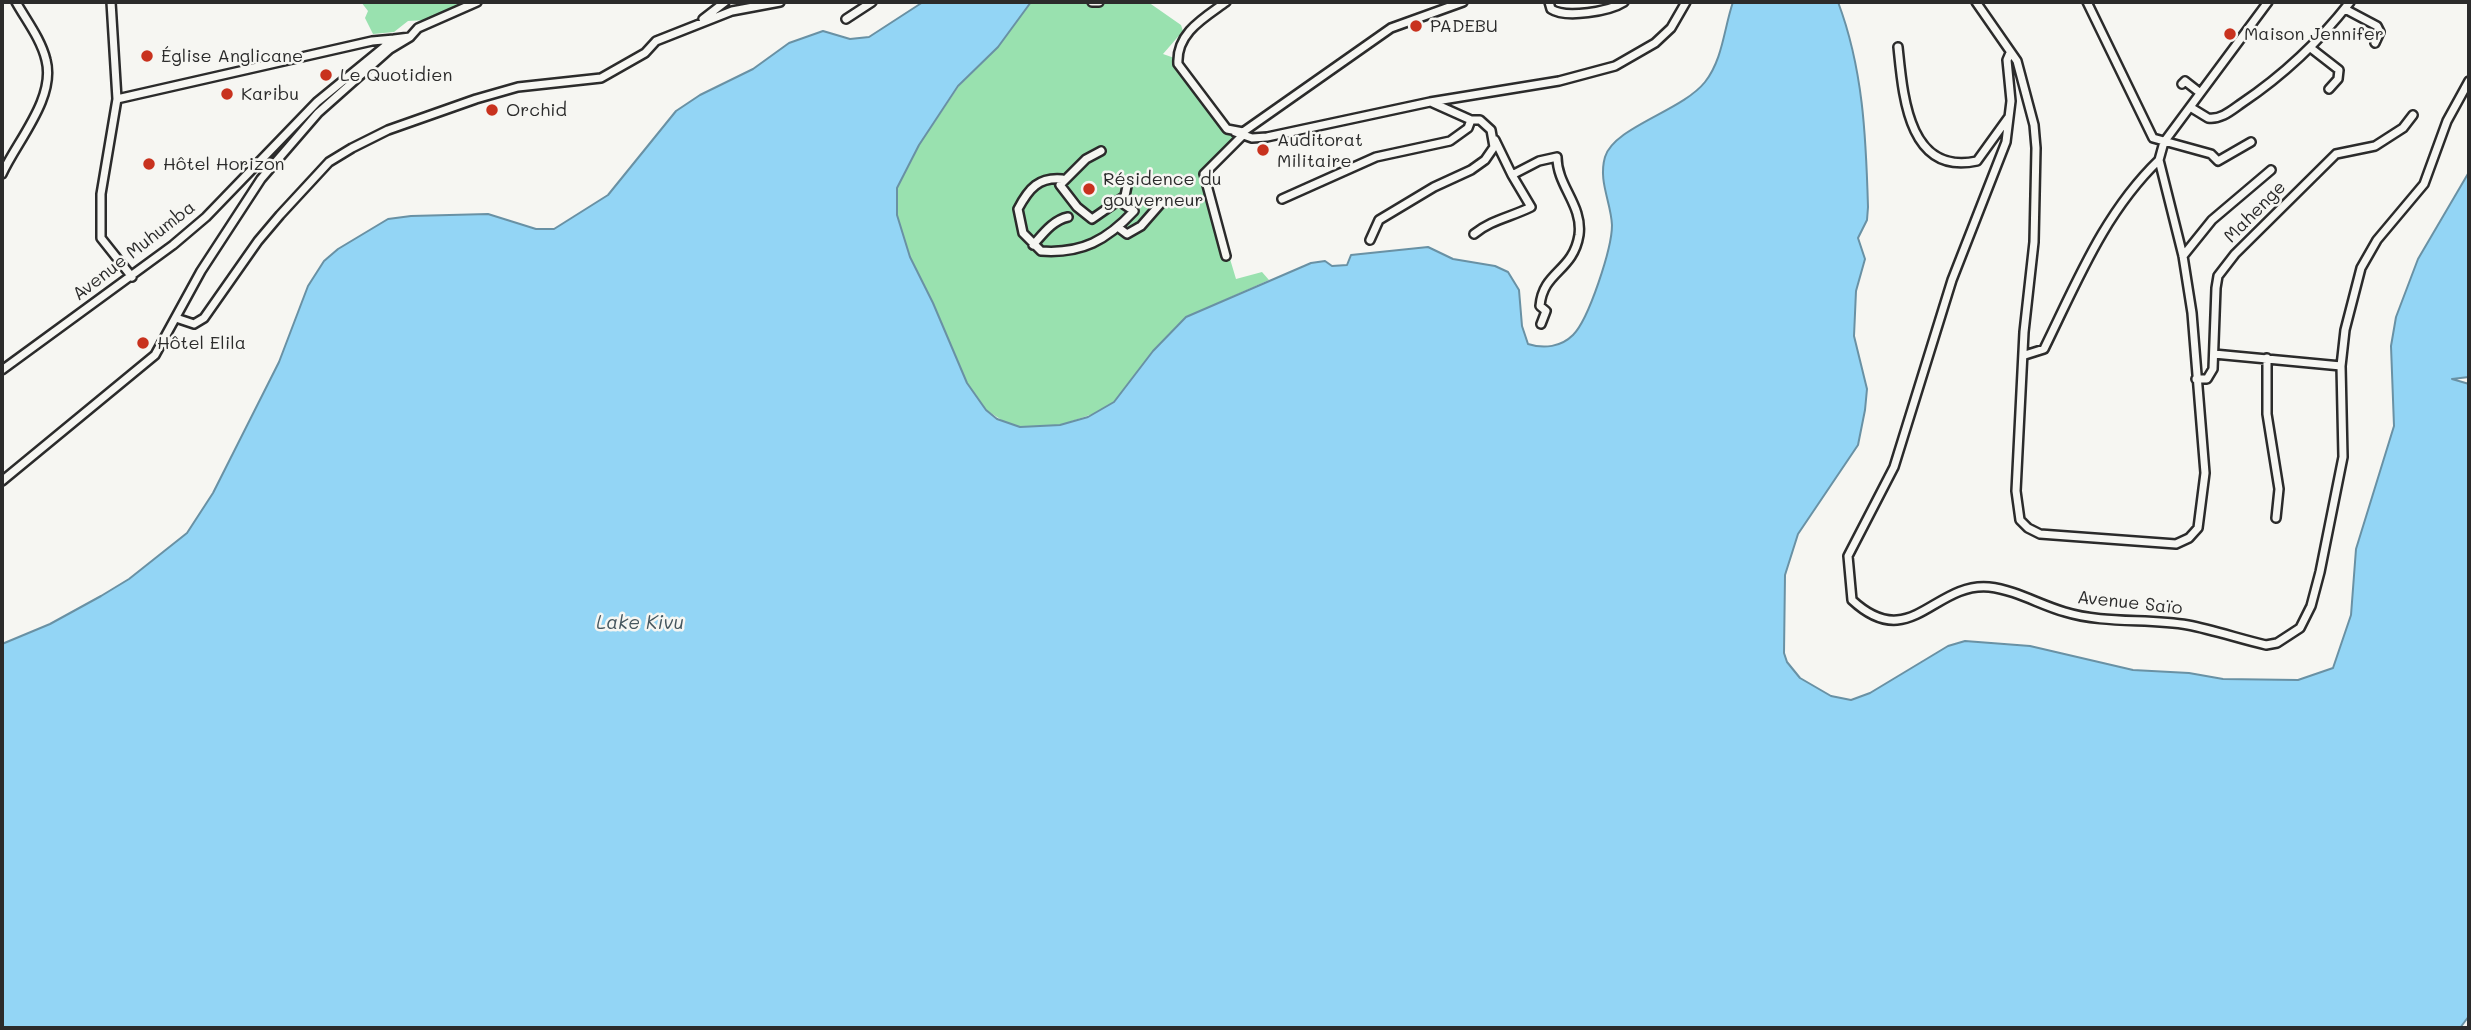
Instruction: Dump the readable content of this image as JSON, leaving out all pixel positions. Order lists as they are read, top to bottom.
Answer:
{
  "streets": {
    "street": ["Mahenge", "Avenue Muhumba", "Avenue Saïo"]
  },
  "water": ["Lake Kivu"],
  "places": [
    "PADEBU",
    "Maison Jennifer",
    "Église Anglicane",
    "Le Quotidien",
    "Karibu",
    "Orchid",
    "Auditorat Militaire",
    "Hôtel Horizon",
    "Résidence du gouverneur",
    "Hôtel Elila"
  ]
}
